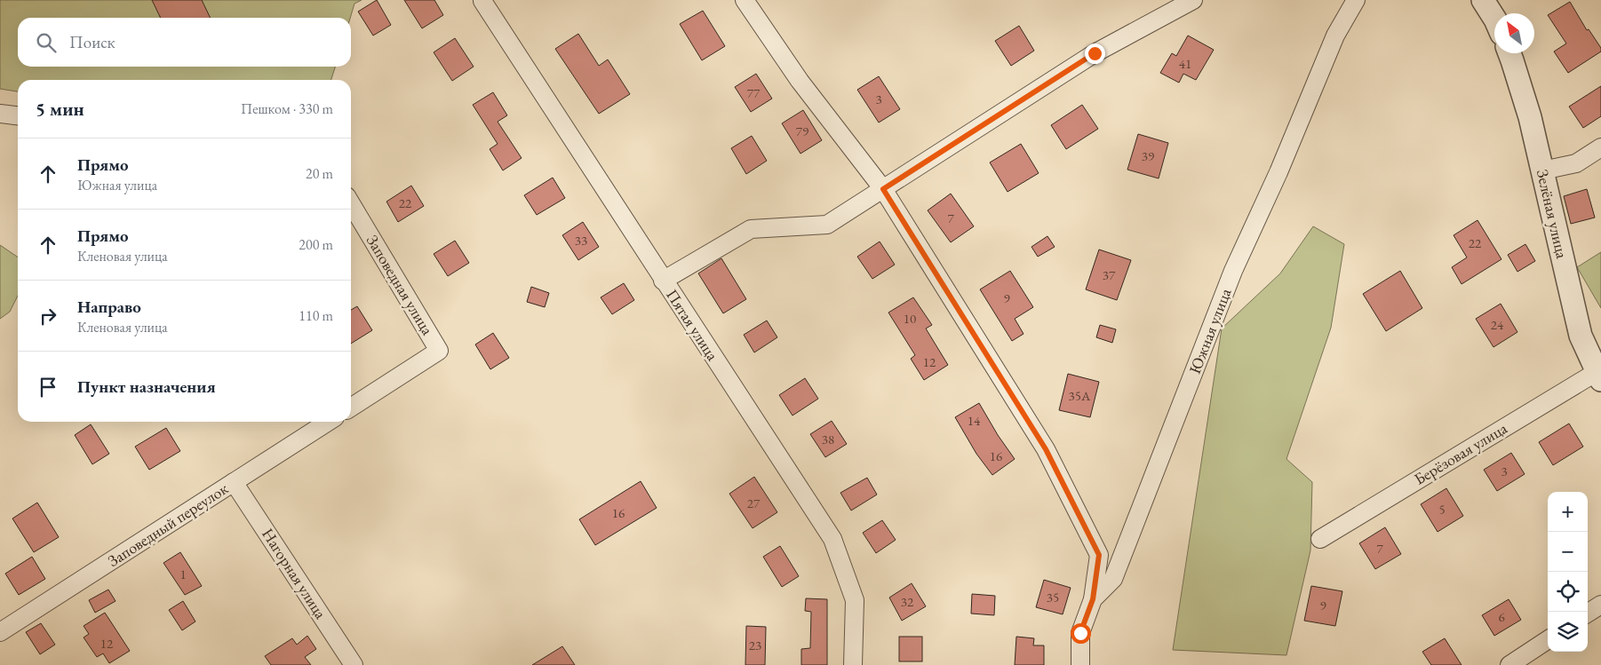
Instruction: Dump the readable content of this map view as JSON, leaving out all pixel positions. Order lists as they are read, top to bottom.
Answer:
{
  "streets": {
    "street": [
      "Зелёная улица",
      "Заповедная улица",
      "Пятая улица",
      "Южная улица",
      "Берёзовая улица",
      "Заповедный переулок",
      "Нагорная улица"
    ]
  },
  "crossings": [
    ["Зелёная улица", "Берёзовая улица"],
    ["Заповедный переулок", "Нагорная улица"]
  ],
  "house_numbers": [
    "41",
    "77",
    "3",
    "79",
    "39",
    "22",
    "7",
    "33",
    "22",
    "37",
    "9",
    "10",
    "24",
    "12",
    "35А",
    "14",
    "38",
    "16",
    "3",
    "27",
    "5",
    "16",
    "7",
    "1",
    "35",
    "32",
    "9",
    "6",
    "12",
    "23"
  ],
  "north": "top left",
  "page": {
    "search": "Поиск",
    "heading": ["5 мин", "Пешком · 330 m"],
    "list": [
      ["Прямо", "Южная улица", "20 m"],
      ["Прямо", "Кленовая улица", "200 m"],
      ["Направо", "Кленовая улица", "110 m"],
      "Пункт назначения"
    ],
    "map_buttons": ["+", "−"]
  }
}
